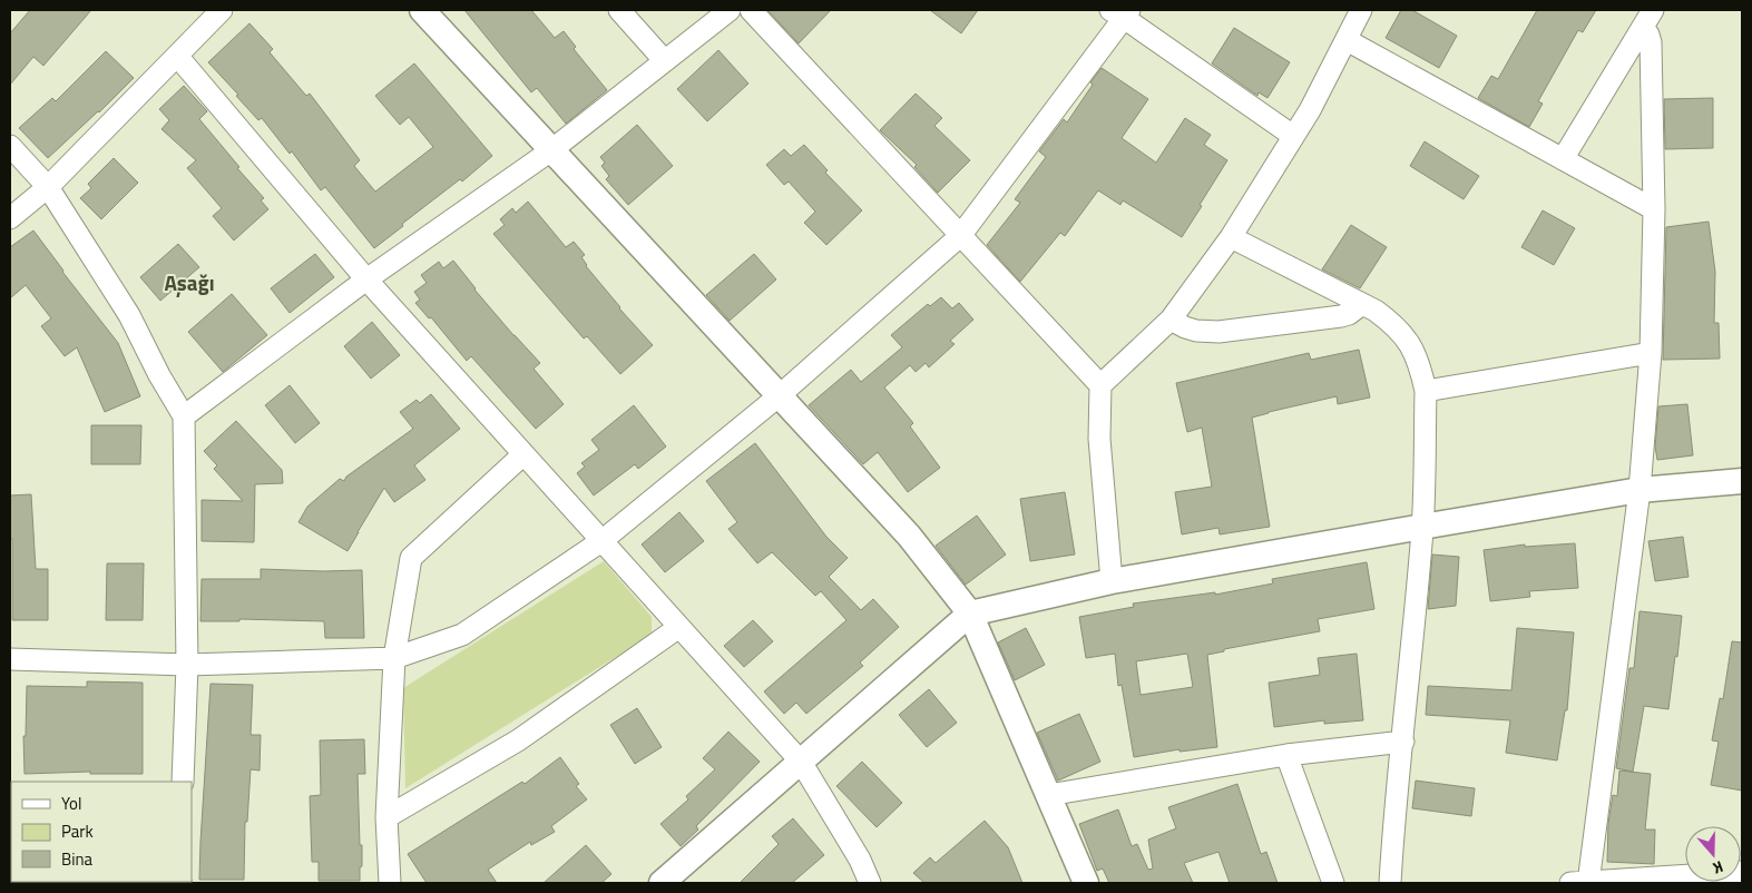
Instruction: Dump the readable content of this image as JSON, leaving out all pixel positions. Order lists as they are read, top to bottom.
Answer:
{
  "districts": ["Aşağı"],
  "legend": ["Yol", "Park", "Bina"],
  "north": "bottom"
}
